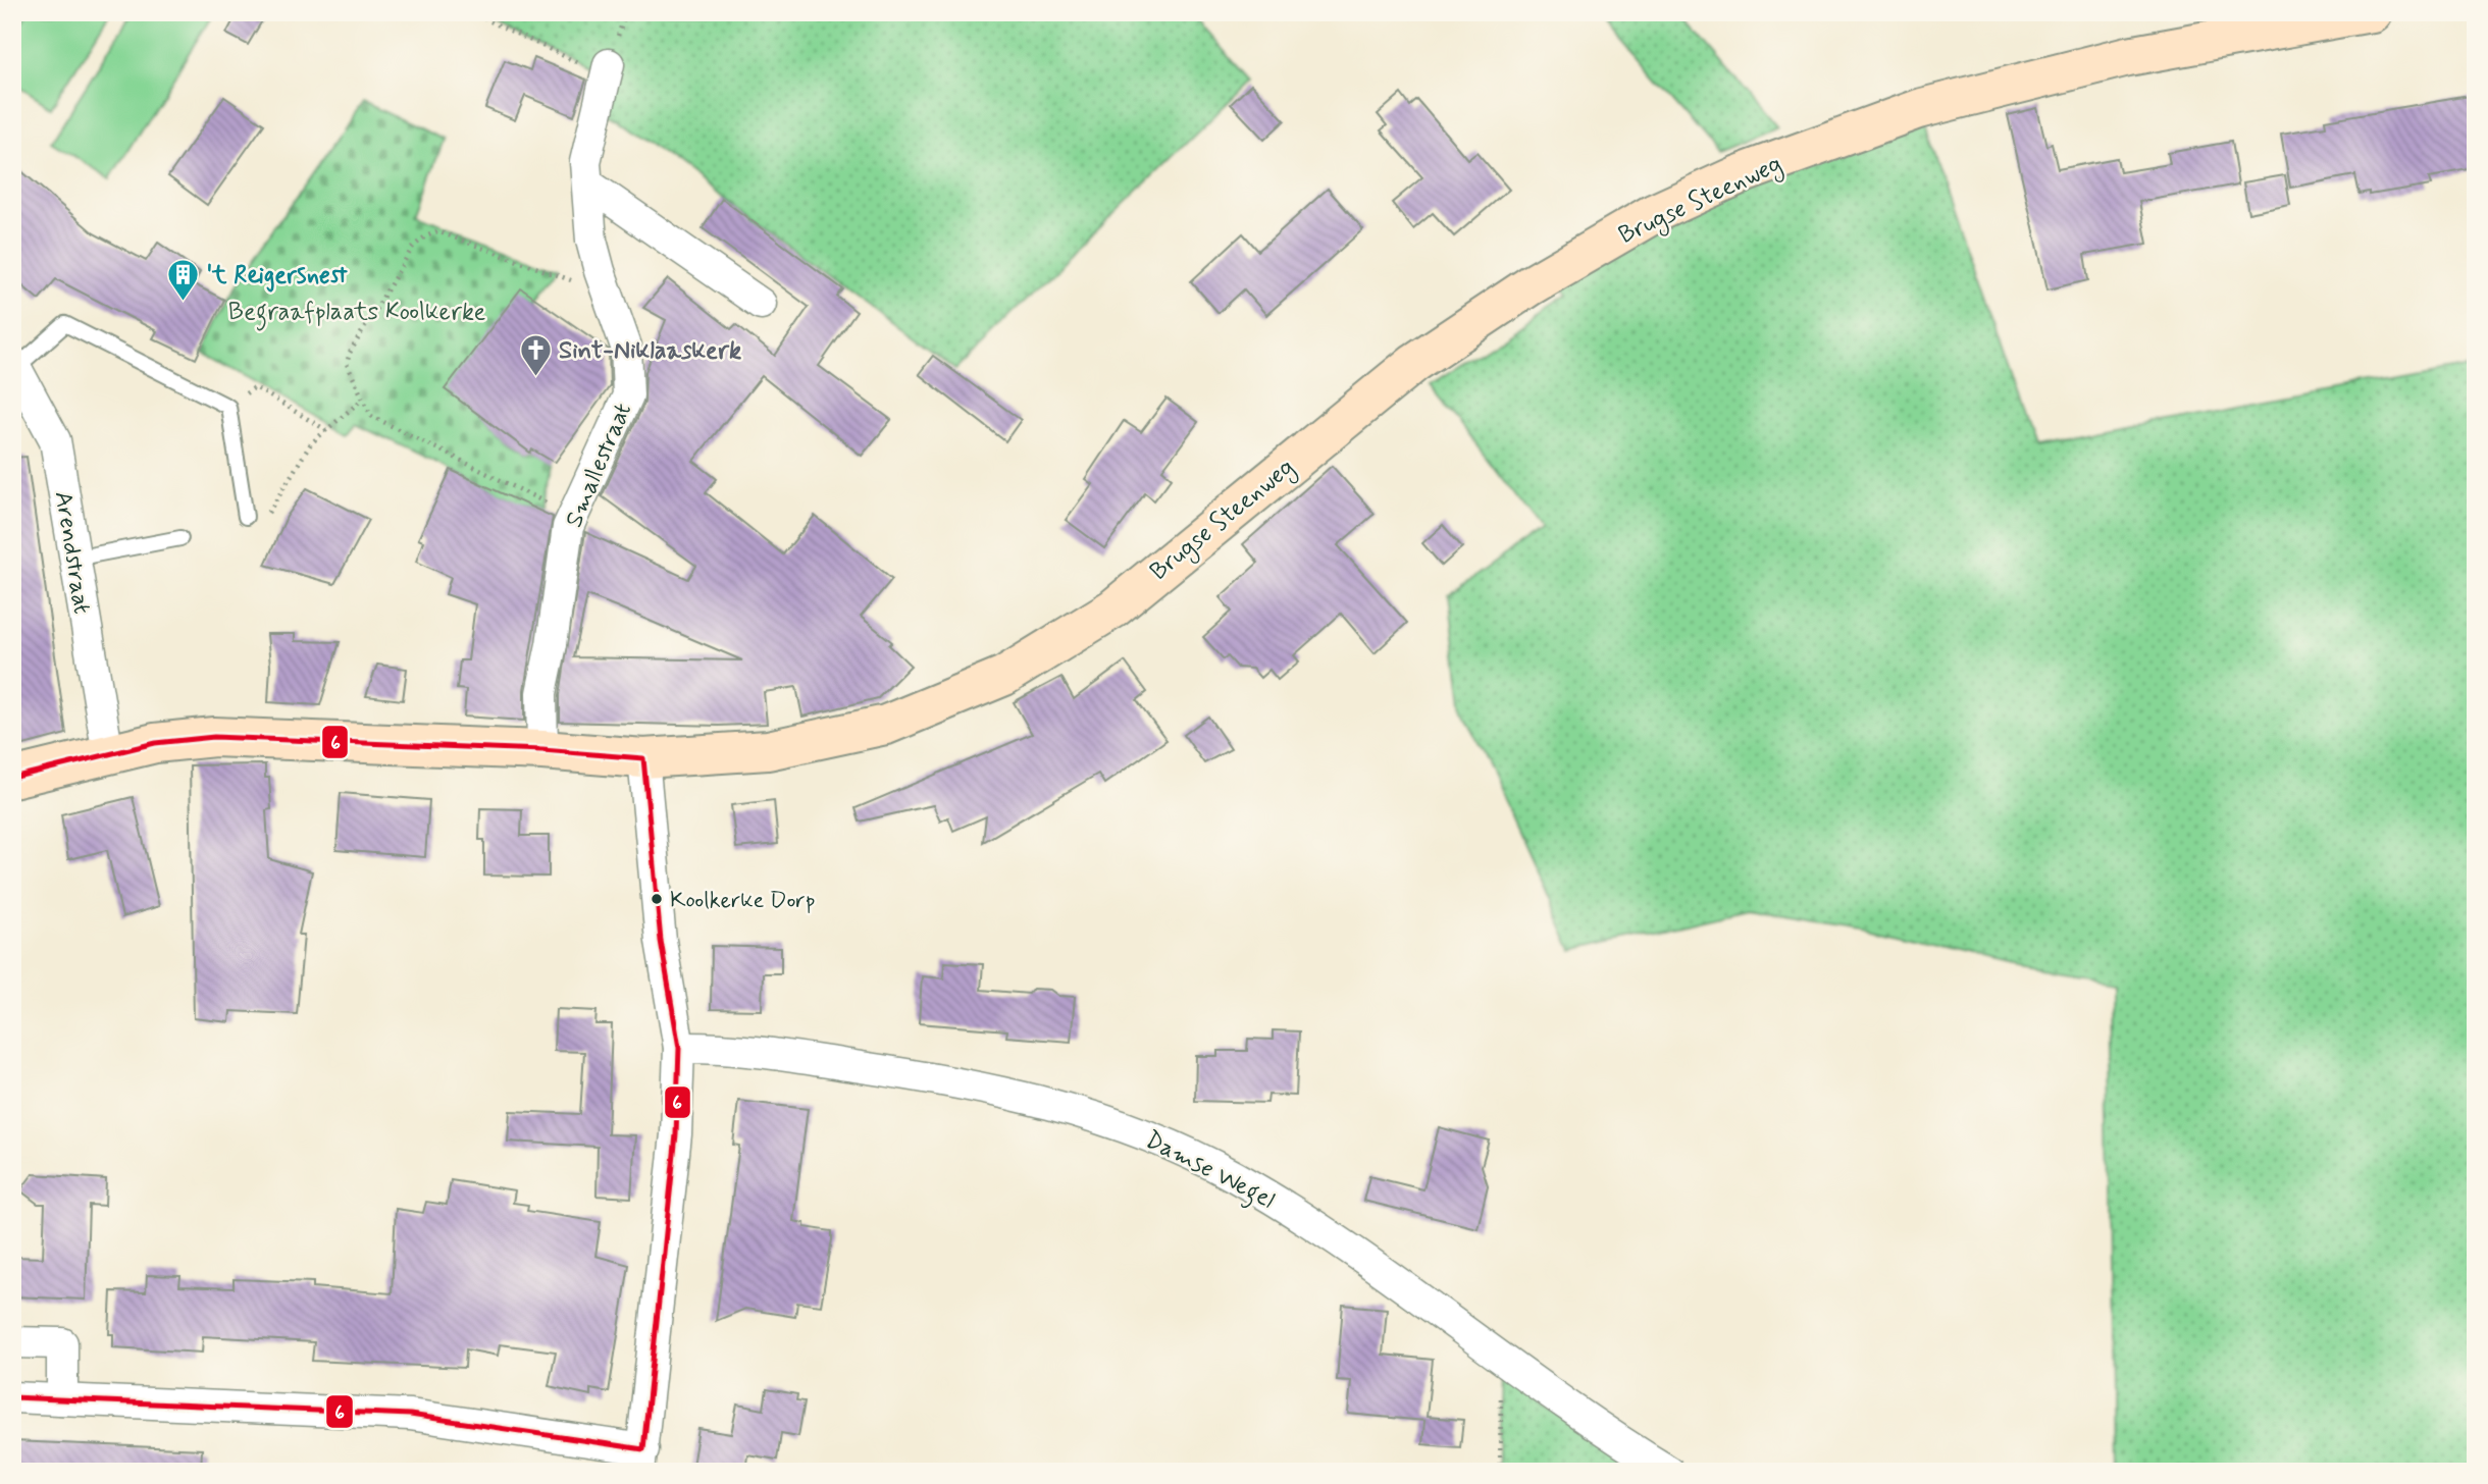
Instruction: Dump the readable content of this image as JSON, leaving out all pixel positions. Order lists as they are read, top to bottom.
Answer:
{
  "streets": {
    "main road": ["Brugse Steenweg"],
    "street": ["Smallestraat", "Arendstraat", "Damse Wegel"]
  },
  "crossings": [
    ["Brugse Steenweg", "Smallestraat"],
    ["Brugse Steenweg", "Arendstraat"]
  ],
  "parks": ["Begraafplaats Koolkerke"],
  "places": {
    "building": ["'t Reigersnest"],
    "church": ["Sint-Niklaaskerk"],
    "other": ["Koolkerke Dorp"]
  },
  "lines": ["transit line 6"]
}
